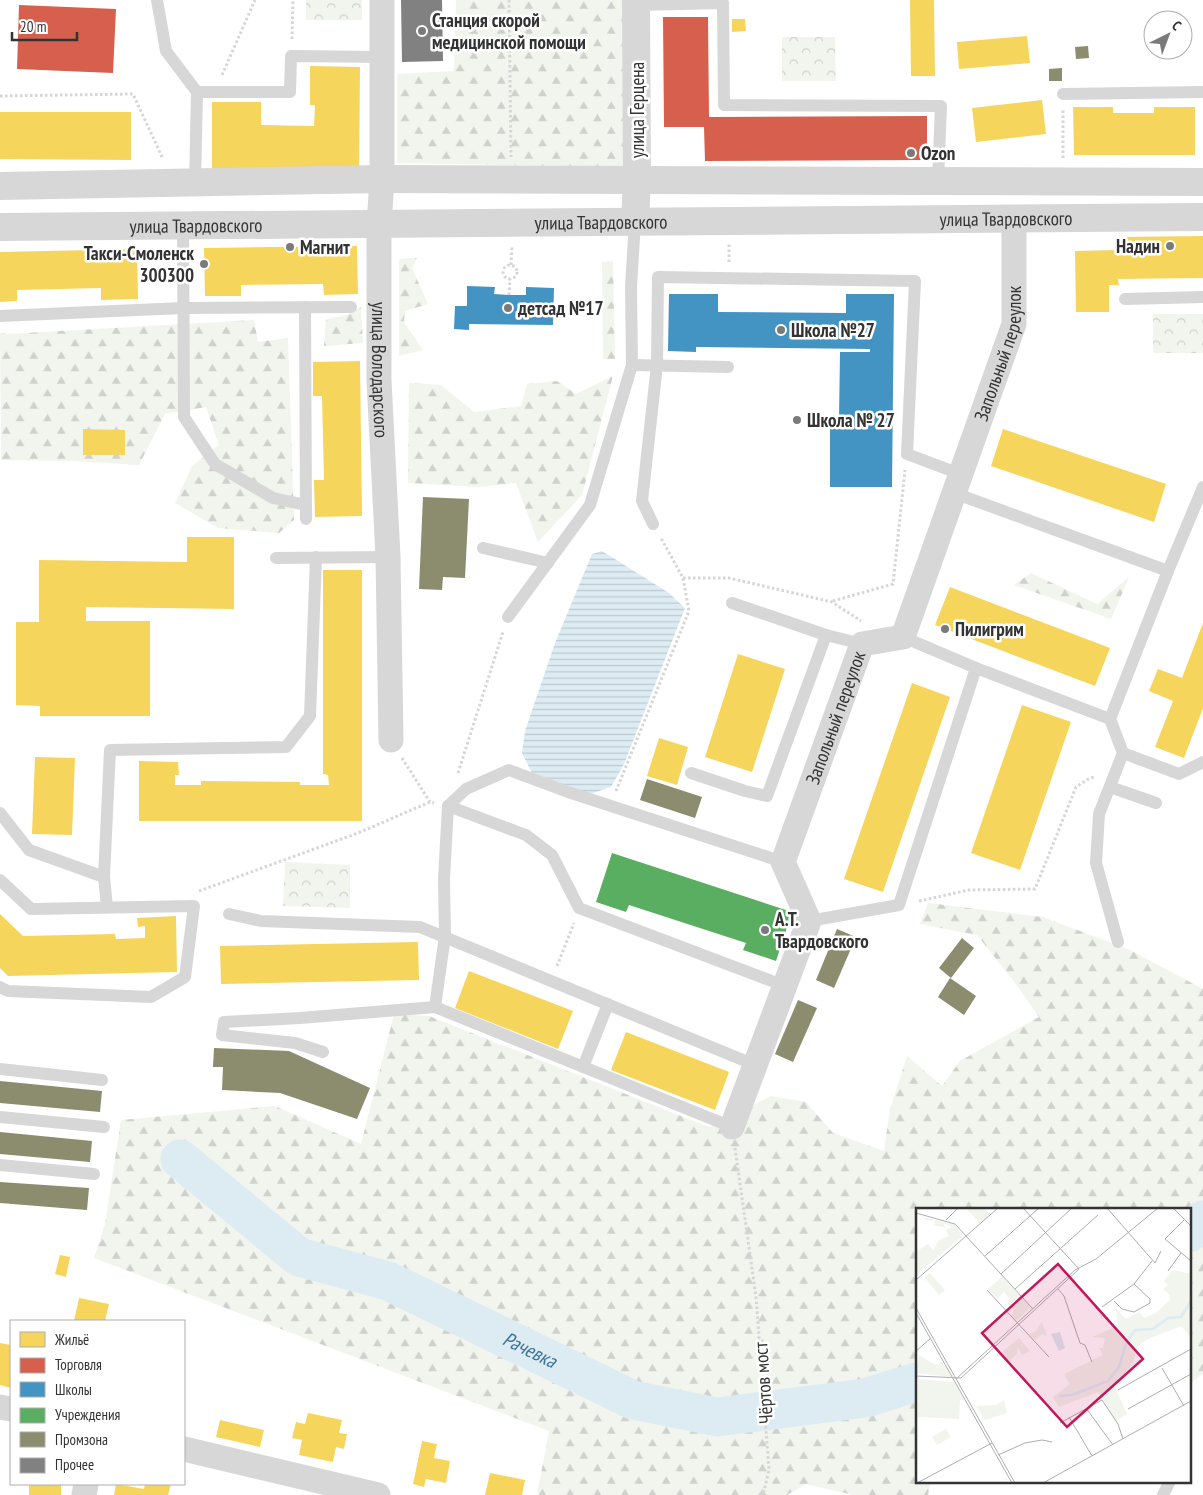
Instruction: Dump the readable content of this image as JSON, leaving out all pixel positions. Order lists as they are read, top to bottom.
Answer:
{
  "streets": {
    "street": [
      "улица Герцена",
      "улица Твардовского",
      "Запольный переулок",
      "улица Володарского"
    ],
    "path": ["Чёртов мост"]
  },
  "crossings": [
    ["улица Герцена", "улица Твардовского"],
    ["улица Твардовского", "Запольный переулок"],
    ["улица Твардовского", "улица Володарского"]
  ],
  "water": ["Рачевка"],
  "places": [
    "Станция скорой медицинской помощи",
    "Ozon",
    "Надин",
    "Магнит",
    "Такси-Смоленск 300300",
    "детсад №17",
    "Школа №27",
    "Школа № 27",
    "Пилигрим",
    "А.Т. Твардовского"
  ],
  "legend": [
    "Жильё",
    "Торговля",
    "Школы",
    "Учреждения",
    "Промзона",
    "Прочее"
  ],
  "scale_bar": "20 m",
  "north": "top right"
}
